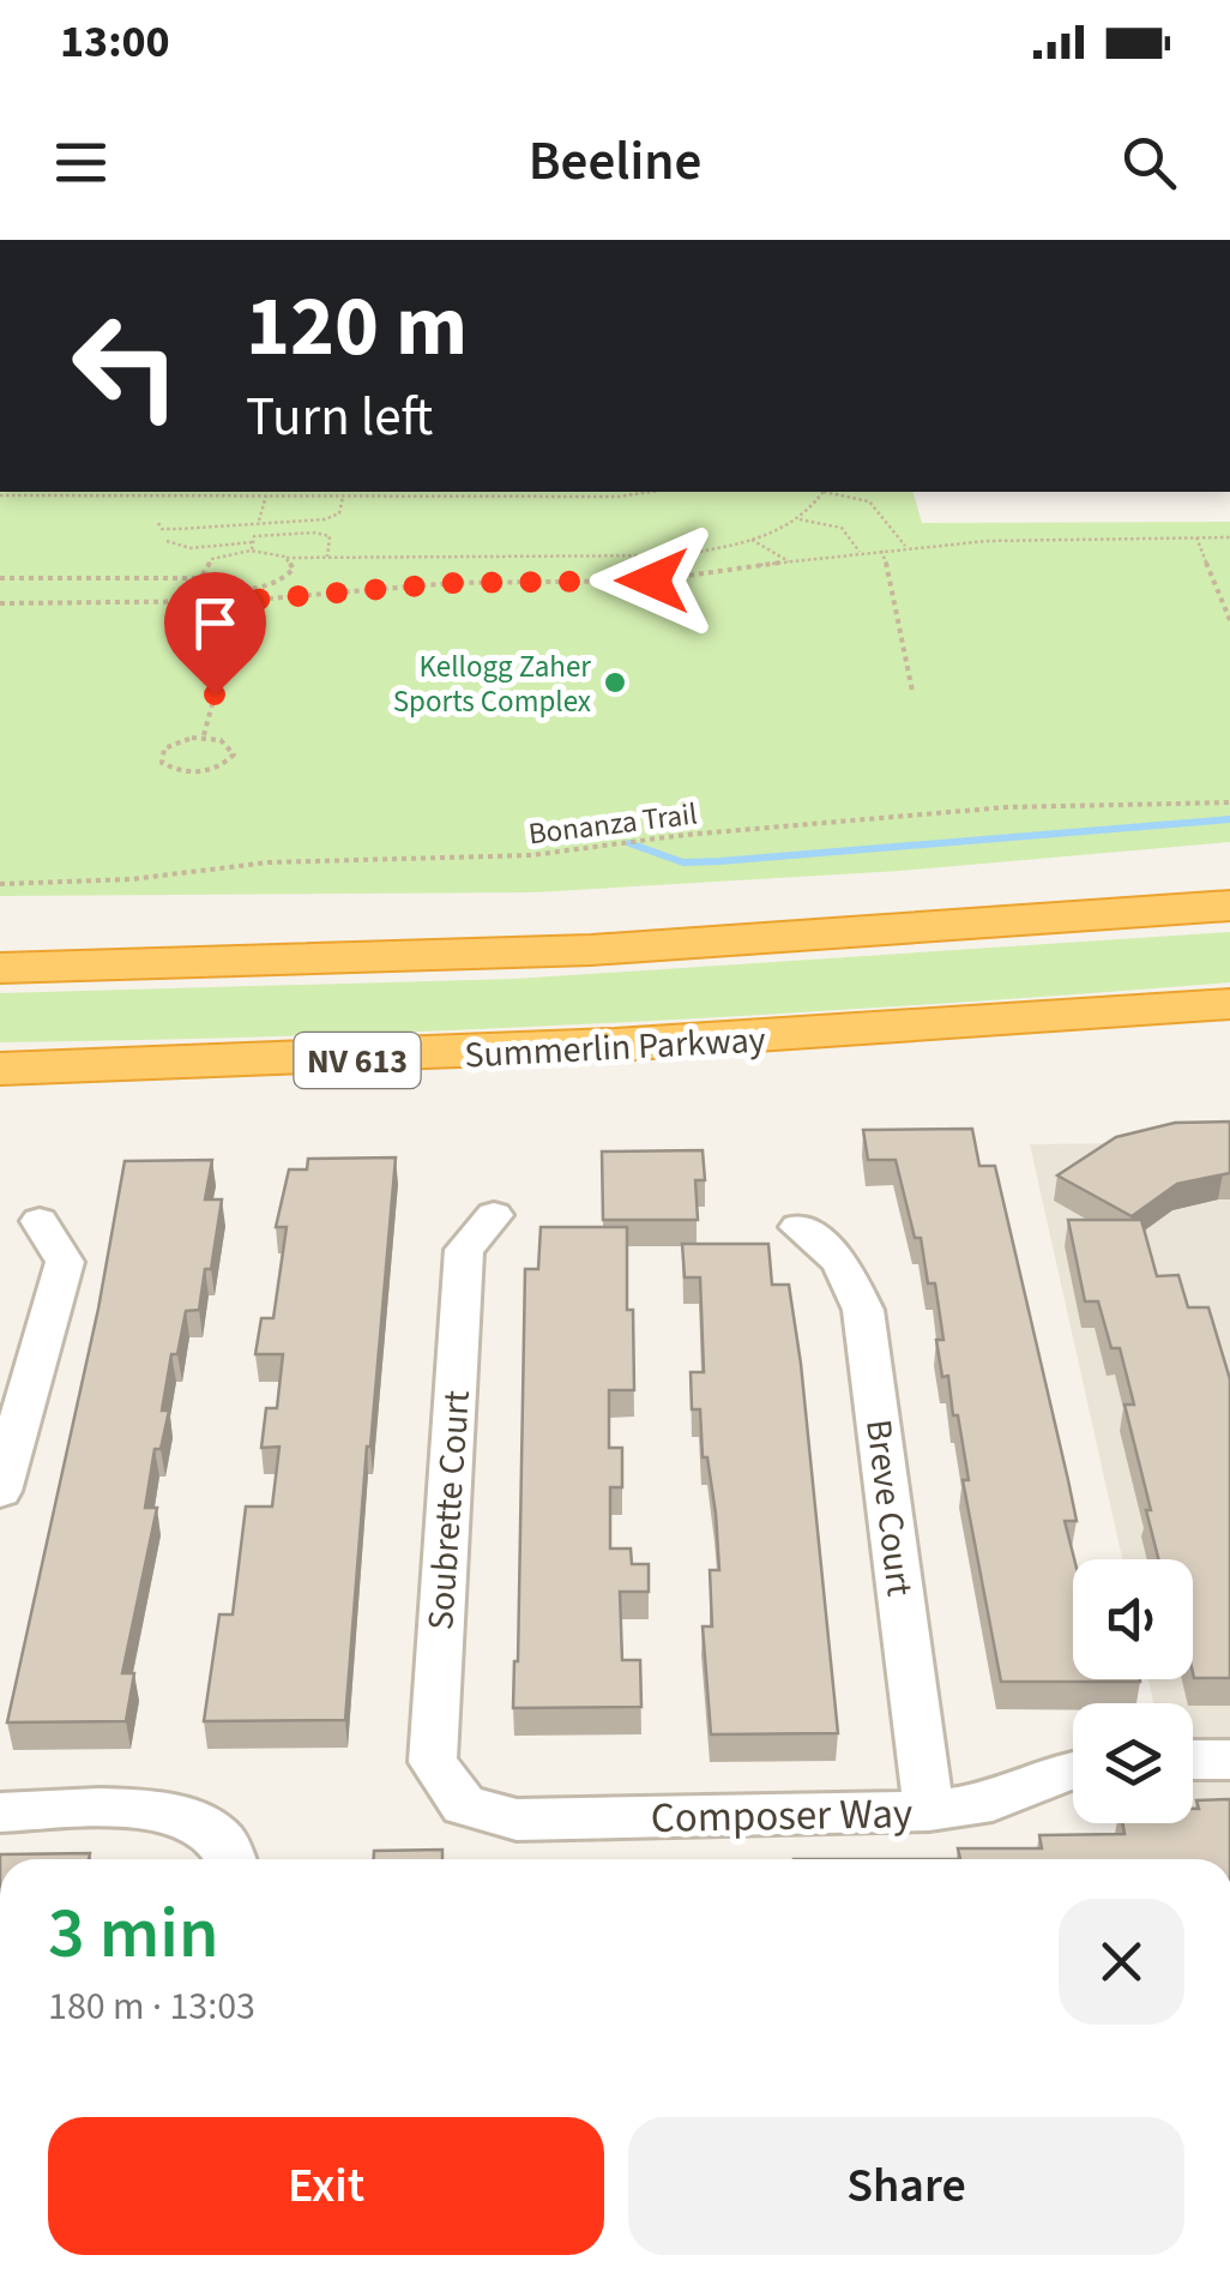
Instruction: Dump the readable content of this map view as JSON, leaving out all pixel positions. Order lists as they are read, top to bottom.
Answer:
{
  "streets": {
    "highway": ["Summerlin Parkway", "NV 613"],
    "street": ["Breve Court", "Soubrette Court", "Composer Way"],
    "path": ["Bonanza Trail"]
  },
  "crossings": [
    ["Breve Court", "Composer Way"],
    ["Soubrette Court", "Composer Way"]
  ],
  "places": ["Kellogg Zaher Sports Complex"],
  "page": {
    "status": "13:00",
    "header": "Beeline",
    "turn": ["120 m", "Turn left"],
    "heading": ["3 min", "180 m · 13:03"],
    "buttons": ["Exit", "Share"]
  }
}
